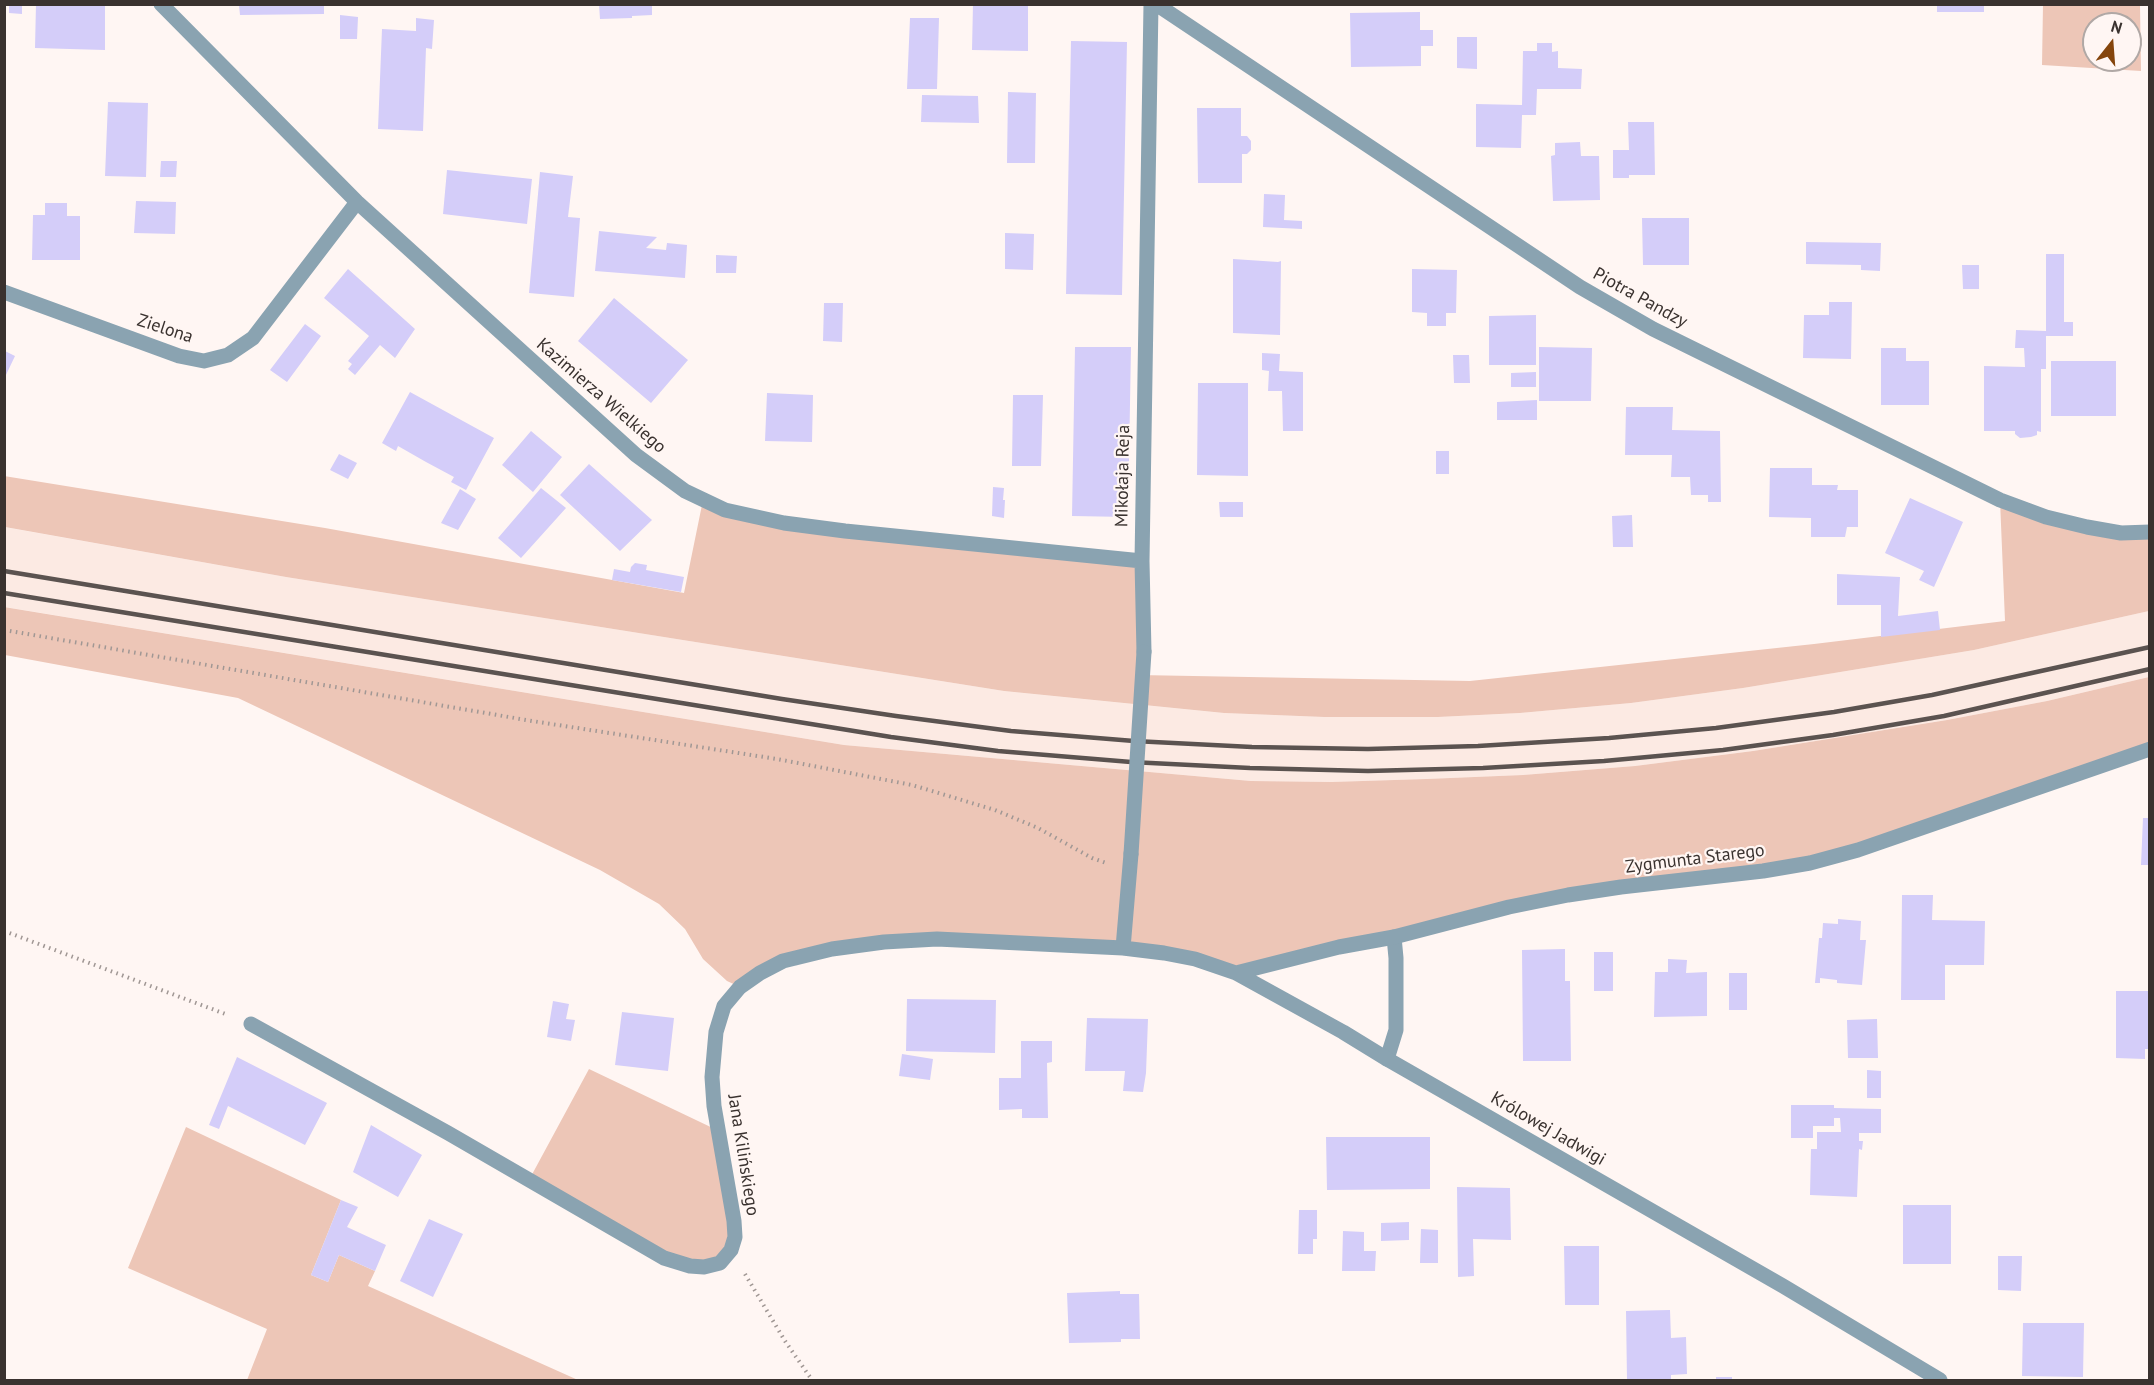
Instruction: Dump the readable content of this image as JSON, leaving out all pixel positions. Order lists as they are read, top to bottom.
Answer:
{
  "streets": {
    "street": [
      "Piotra Pandzy",
      "Zielona",
      "Kazimierza Wielkiego",
      "Mikołaja Reja",
      "Zygmunta Starego",
      "Królowej Jadwigi",
      "Jana Kilińskiego"
    ]
  },
  "crossings": [
    ["Piotra Pandzy", "Mikołaja Reja"],
    ["Zielona", "Kazimierza Wielkiego"],
    ["Kazimierza Wielkiego", "Mikołaja Reja"],
    ["Mikołaja Reja", "Królowej Jadwigi"],
    ["Mikołaja Reja", "Jana Kilińskiego"],
    ["Zygmunta Starego", "Królowej Jadwigi"],
    ["Królowej Jadwigi", "Jana Kilińskiego"]
  ],
  "north": "top"
}
